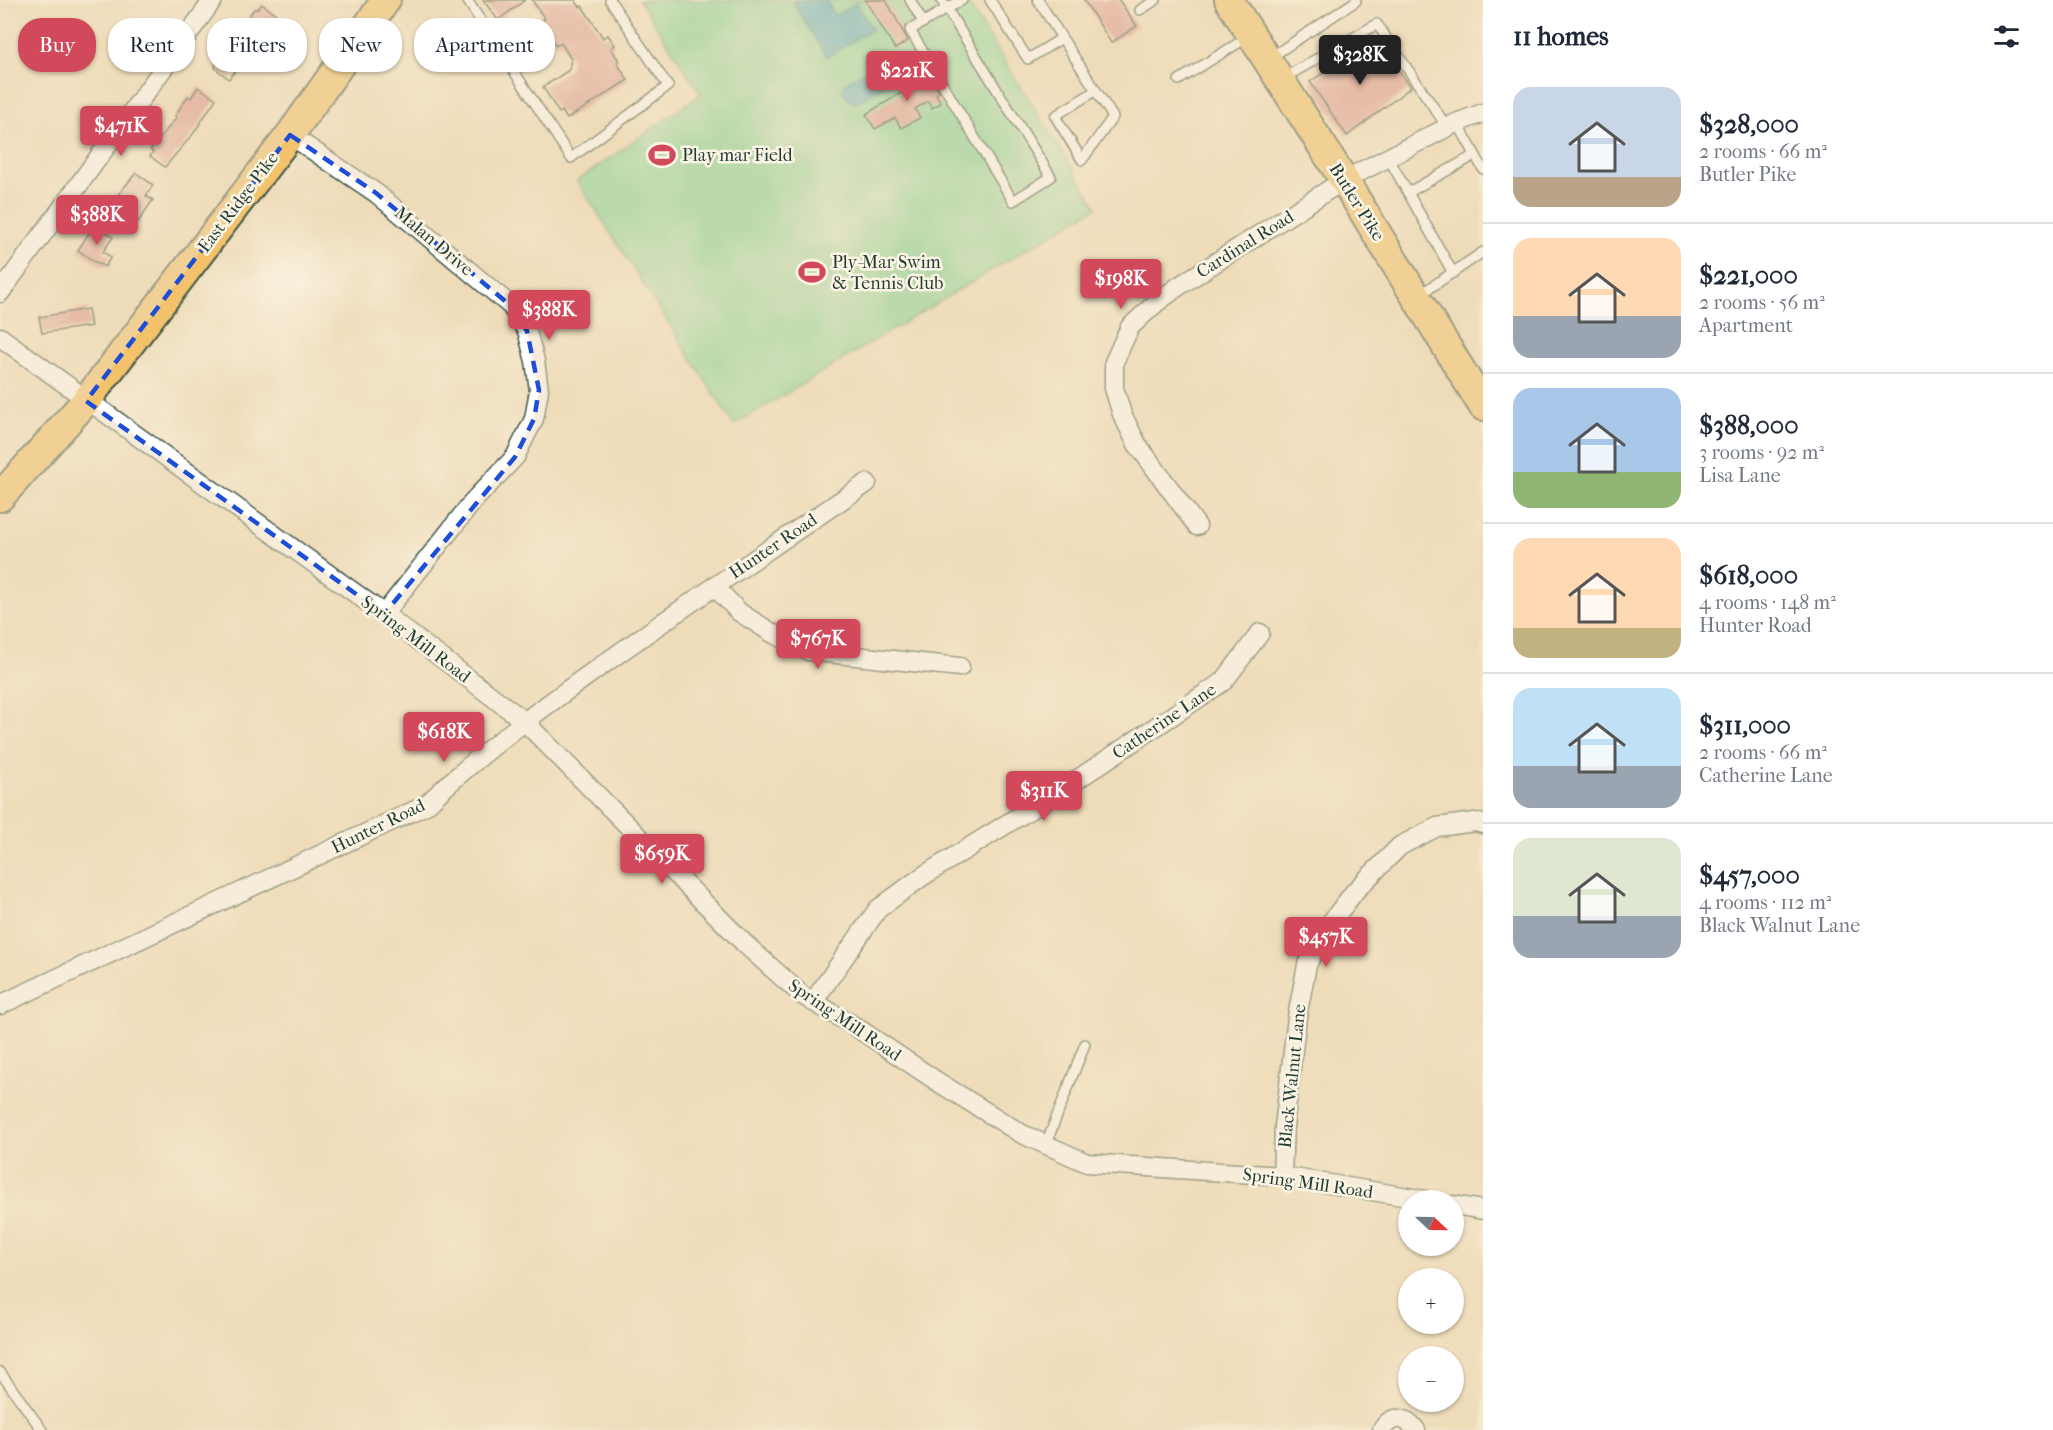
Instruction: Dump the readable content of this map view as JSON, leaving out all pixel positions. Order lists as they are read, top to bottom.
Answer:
{
  "streets": {
    "main road": ["East Ridge Pike", "Butler Pike"],
    "street": [
      "Malan Drive",
      "Cardinal Road",
      "Hunter Road",
      "Spring Mill Road",
      "Catherine Lane",
      "Black Walnut Lane"
    ]
  },
  "crossings": [
    ["East Ridge Pike", "Malan Drive"],
    ["East Ridge Pike", "Spring Mill Road"],
    ["Butler Pike", "Cardinal Road"],
    ["Malan Drive", "Spring Mill Road"],
    ["Hunter Road", "Spring Mill Road"],
    ["Spring Mill Road", "Catherine Lane"],
    ["Spring Mill Road", "Black Walnut Lane"]
  ],
  "places": {
    "sports": ["Play mar Field", "Ply-Mar Swim & Tennis Club"]
  },
  "north": "right",
  "page": {
    "heading": "11 homes",
    "chip": [
      "Buy",
      "Rent",
      "Filters",
      "New",
      "Apartment"
    ],
    "price": [
      "$328K",
      "$221K",
      "$471K",
      "$388K",
      "$198K",
      "$388K",
      "$767K",
      "$618K",
      "$311K",
      "$659K",
      "$457K"
    ],
    "list": [
      {
        "name": "$328,000",
        "note": "2 rooms · 66 m² · Butler Pike"
      },
      {
        "name": "$221,000",
        "note": "2 rooms · 56 m² · Apartment"
      },
      {
        "name": "$388,000",
        "note": "3 rooms · 92 m² · Lisa Lane"
      },
      {
        "name": "$618,000",
        "note": "4 rooms · 148 m² · Hunter Road"
      },
      {
        "name": "$311,000",
        "note": "2 rooms · 66 m² · Catherine Lane"
      },
      {
        "name": "$457,000",
        "note": "4 rooms · 112 m² · Black Walnut Lane"
      }
    ],
    "map_buttons": ["+", "−"]
  }
}
